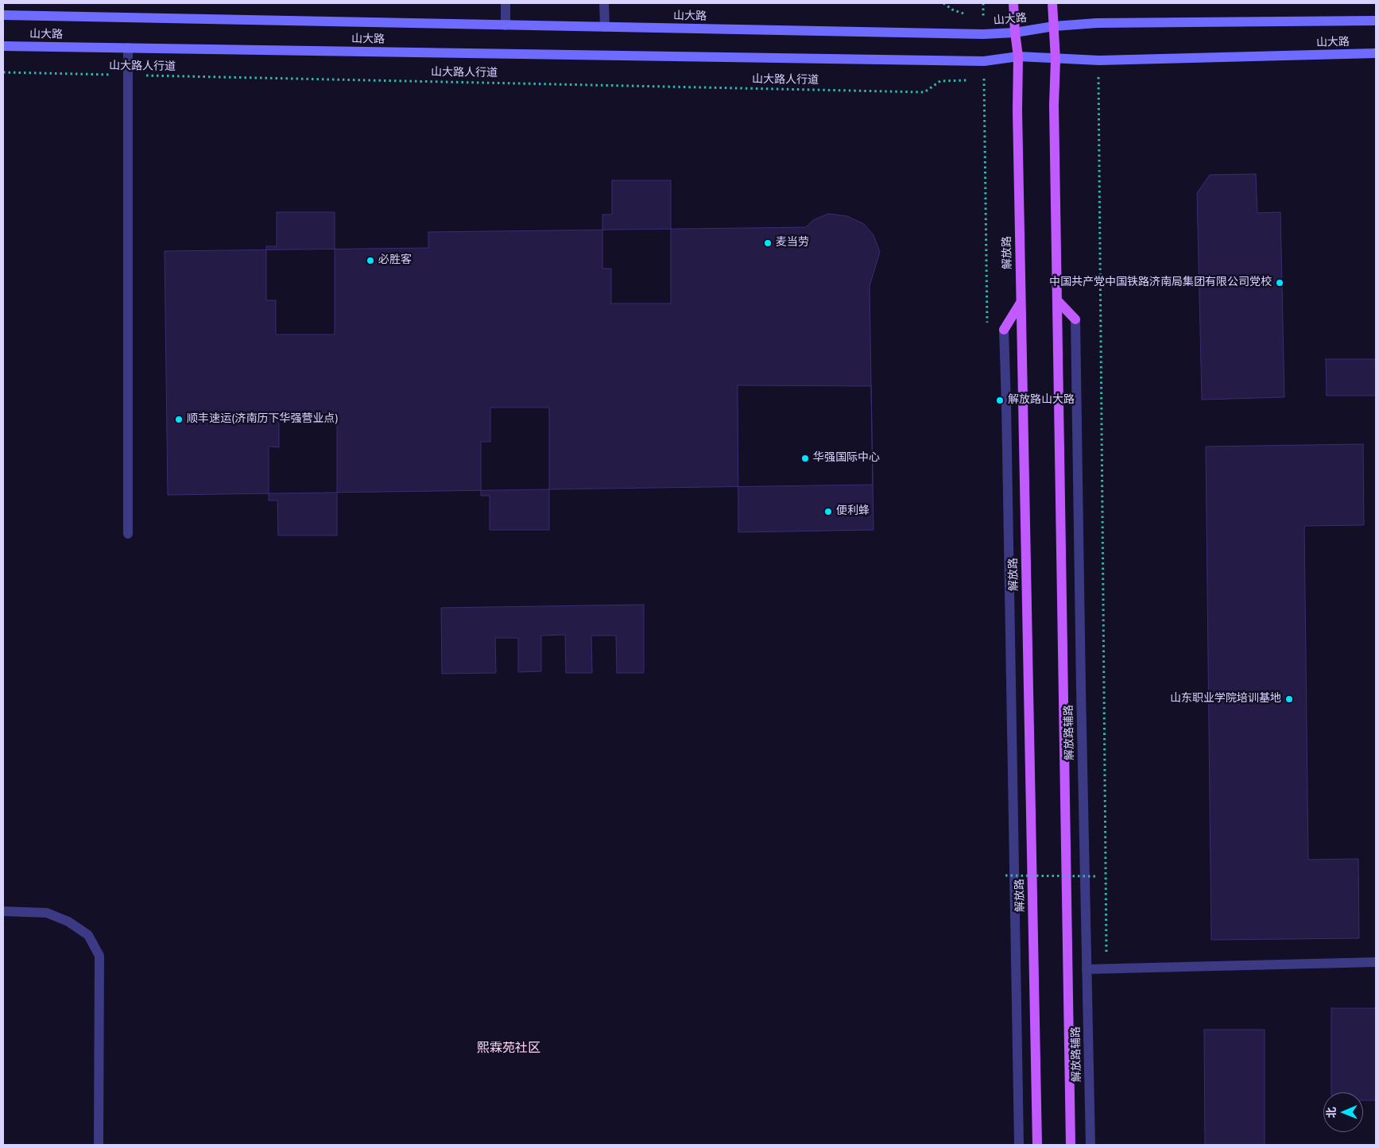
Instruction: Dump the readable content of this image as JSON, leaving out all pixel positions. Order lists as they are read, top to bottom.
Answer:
{
  "streets": {
    "main road": ["山大路", "解放路"],
    "street": ["解放路辅路"],
    "path": ["山大路人行道"]
  },
  "crossings": [
    ["山大路", "解放路"]
  ],
  "districts": ["熙霖苑社区"],
  "places": [
    "麦当劳",
    "必胜客",
    "中国共产党中国铁路济南局集团有限公司党校",
    "解放路山大路",
    "顺丰速运(济南历下华强营业点)",
    "华强国际中心",
    "便利蜂",
    "山东职业学院培训基地"
  ],
  "north": "left"
}
